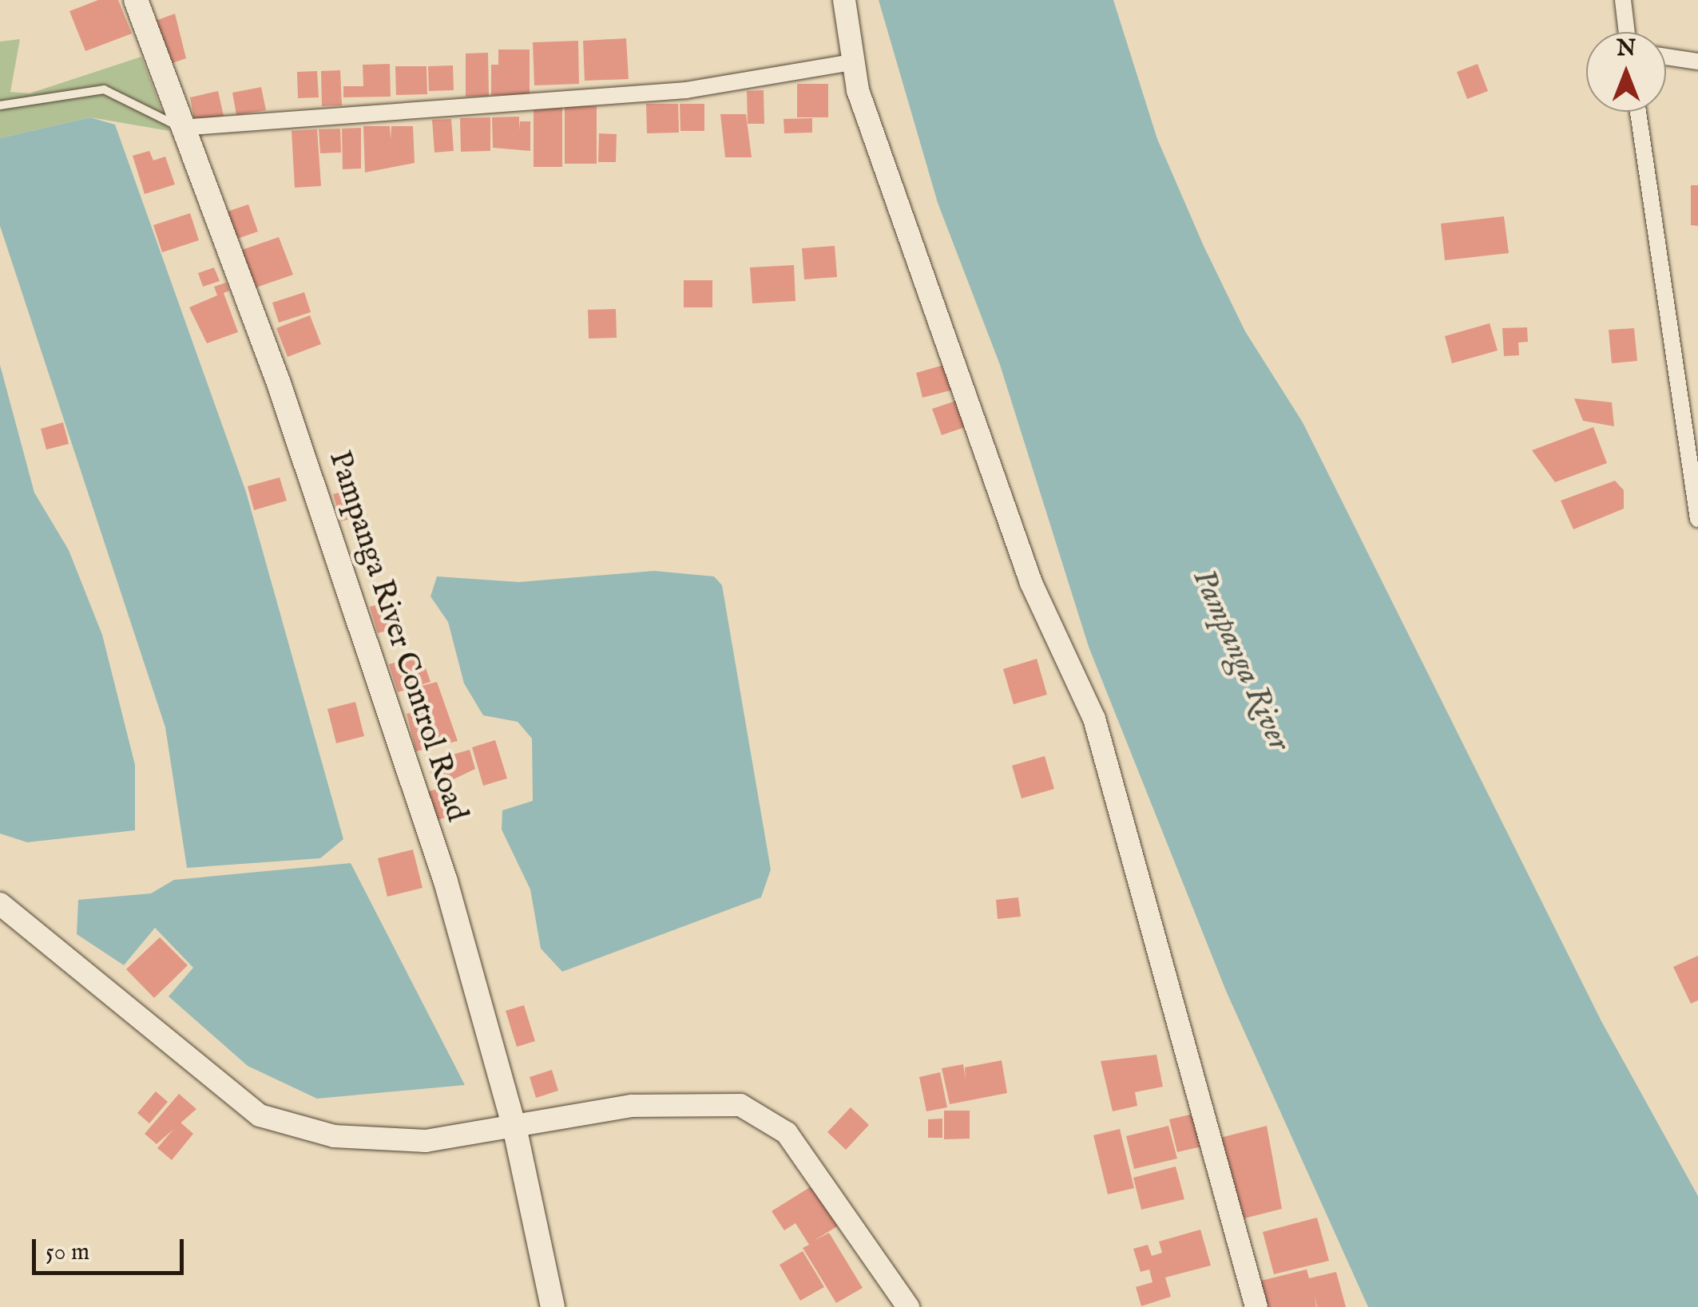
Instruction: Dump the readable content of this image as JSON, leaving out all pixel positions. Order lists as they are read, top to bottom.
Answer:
{
  "streets": {
    "main road": ["Pampanga River Control Road"]
  },
  "water": ["Pampanga River"],
  "scale_bar": "50 m",
  "north": "top"
}
